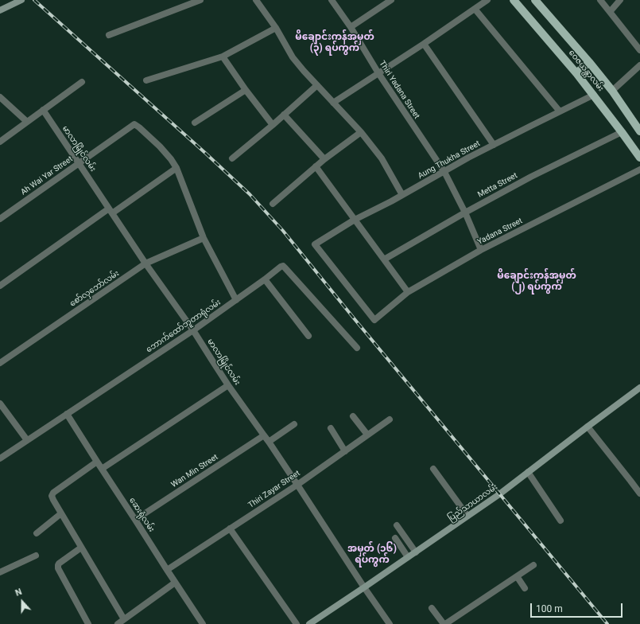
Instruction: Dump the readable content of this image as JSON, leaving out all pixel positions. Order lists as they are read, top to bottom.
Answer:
{
  "streets": {
    "main road": ["ဝေဇယန္တာလမ်း"],
    "street": [
      "Thiri Yadana Street",
      "မာလာမြိုင်လမ်း",
      "Aung Thukha Street",
      "Ah Wai Yar Street",
      "Metta Street",
      "Yadana Street",
      "စော်လှဘော်လမ်း",
      "ဘောက်ထော်ဘူတာရုံလမ်း",
      "Wan Min Street",
      "Thiri Zayar Street",
      "ပြည်သာယာလမ်း",
      "ဆေးရုံလမ်း"
    ]
  },
  "crossings": [
    ["ဝေဇယန္တာလမ်း", "Aung Thukha Street"],
    ["ဝေဇယန္တာလမ်း", "Metta Street"],
    ["Thiri Yadana Street", "Aung Thukha Street"],
    ["Thiri Yadana Street", "Metta Street"],
    ["Thiri Yadana Street", "Yadana Street"],
    ["မာလာမြိုင်လမ်း", "Ah Wai Yar Street"],
    ["မာလာမြိုင်လမ်း", "စော်လှဘော်လမ်း"],
    ["မာလာမြိုင်လမ်း", "ဘောက်ထော်ဘူတာရုံလမ်း"],
    ["မာလာမြိုင်လမ်း", "Wan Min Street"],
    ["မာလာမြိုင်လမ်း", "Thiri Zayar Street"],
    ["မာလာမြိုင်လမ်း", "ပြည်သာယာလမ်း"],
    ["Aung Thukha Street", "Yadana Street"],
    ["ဘောက်ထော်ဘူတာရုံလမ်း", "ဆေးရုံလမ်း"],
    ["Wan Min Street", "ဆေးရုံလမ်း"],
    ["Thiri Zayar Street", "ဆေးရုံလမ်း"]
  ],
  "districts": ["မိချောင်းကန်အမှတ် (၃) ရပ်ကွက်", "မိချောင်းကန်အမှတ် (၂) ရပ်ကွက်", "အမှတ် (၁၆) ရပ်ကွက်"],
  "scale_bar": "100 m",
  "north": "top"
}
